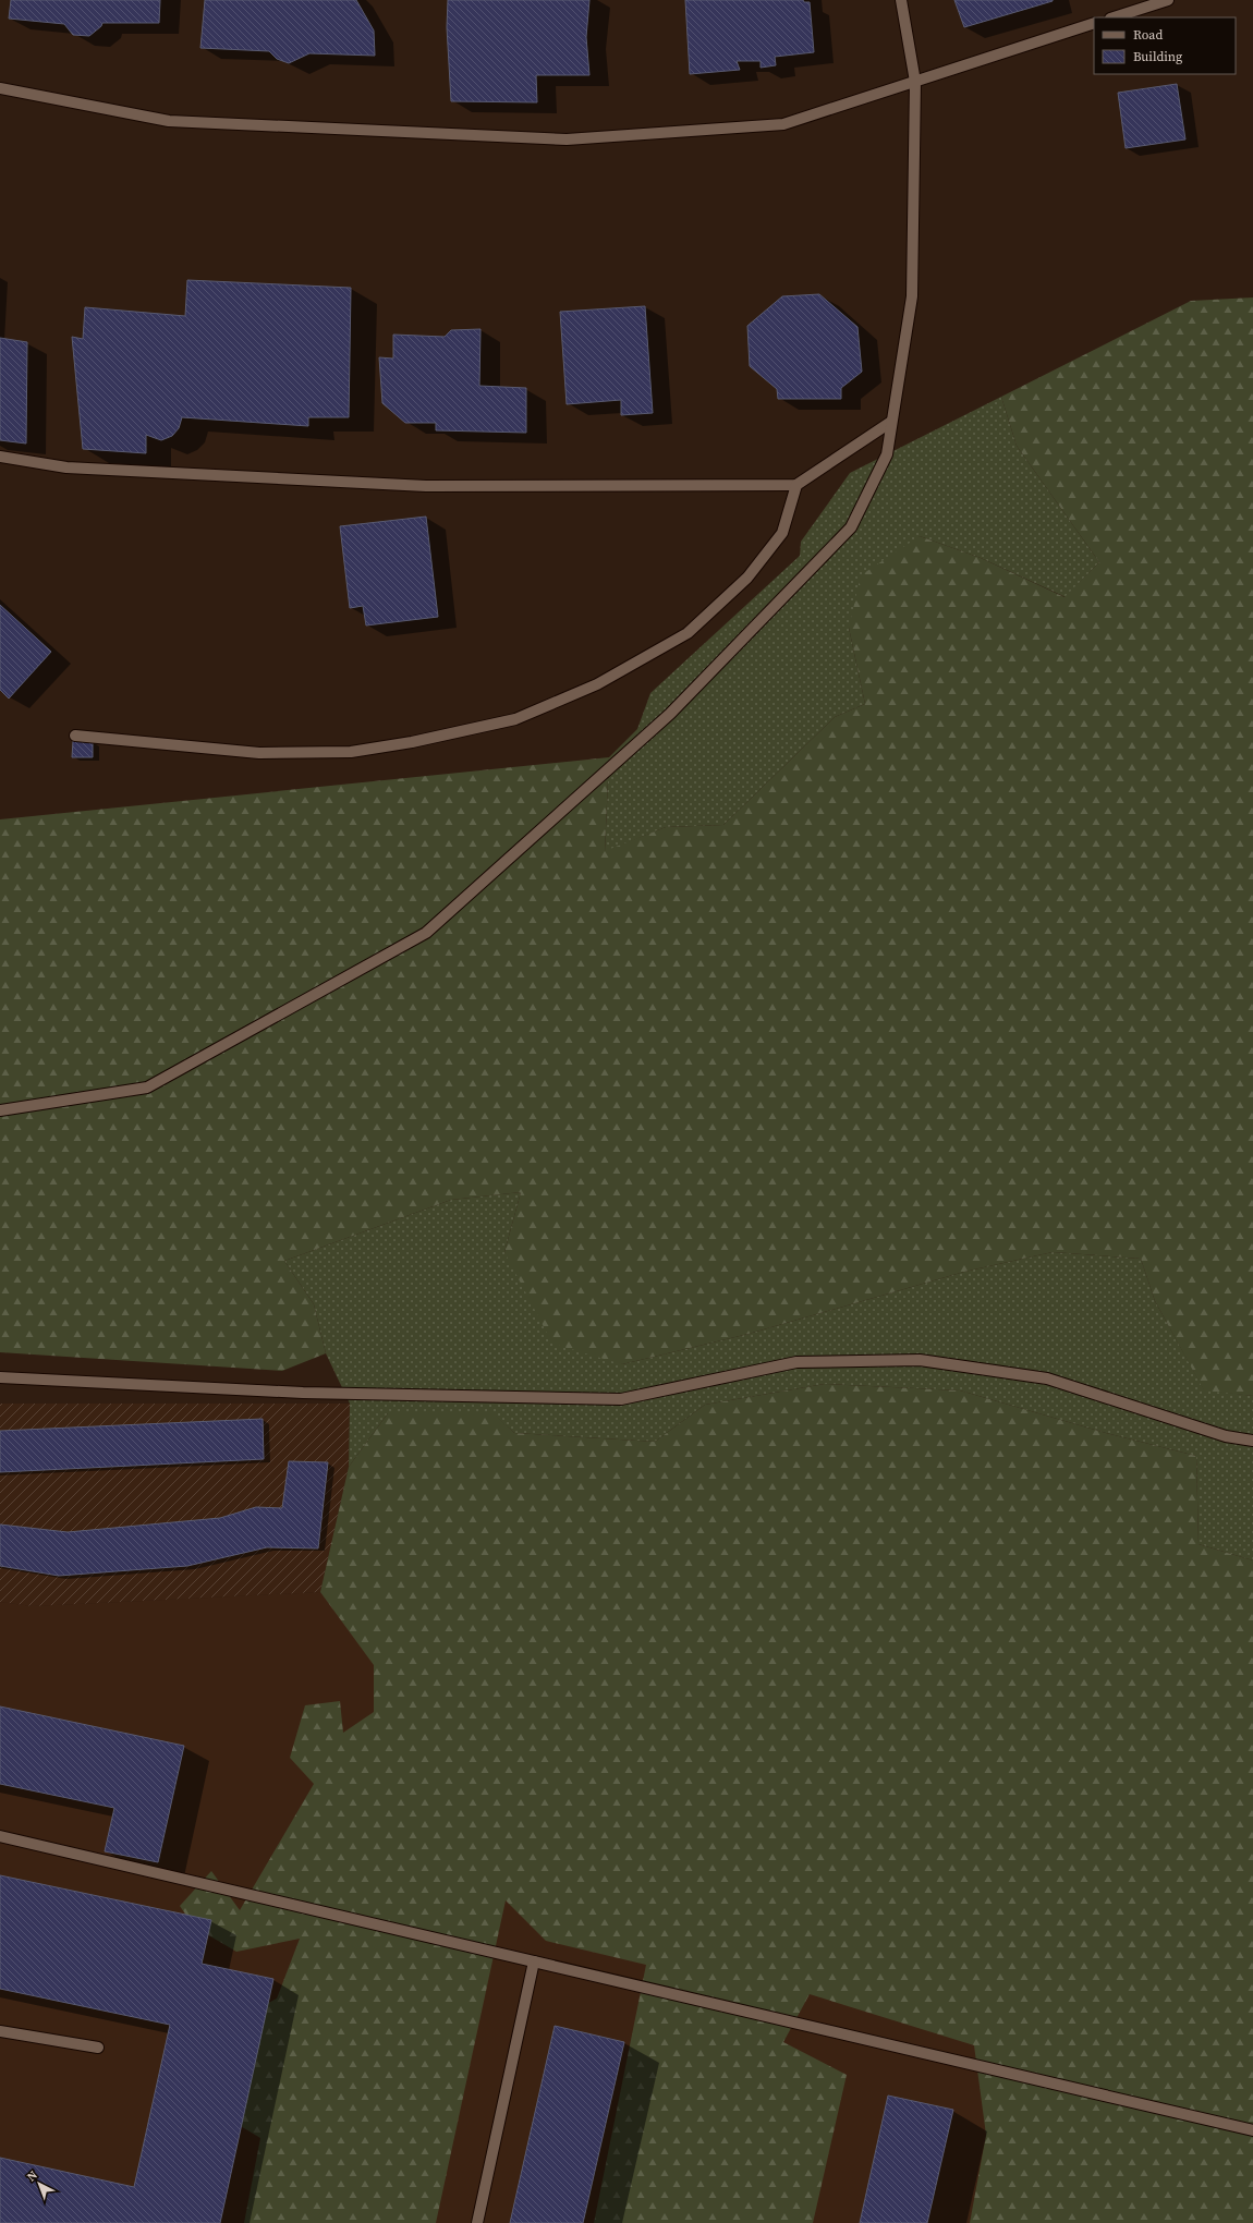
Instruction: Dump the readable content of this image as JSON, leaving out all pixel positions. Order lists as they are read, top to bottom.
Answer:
{
  "legend": ["Road", "Building"],
  "north": "top left"
}
